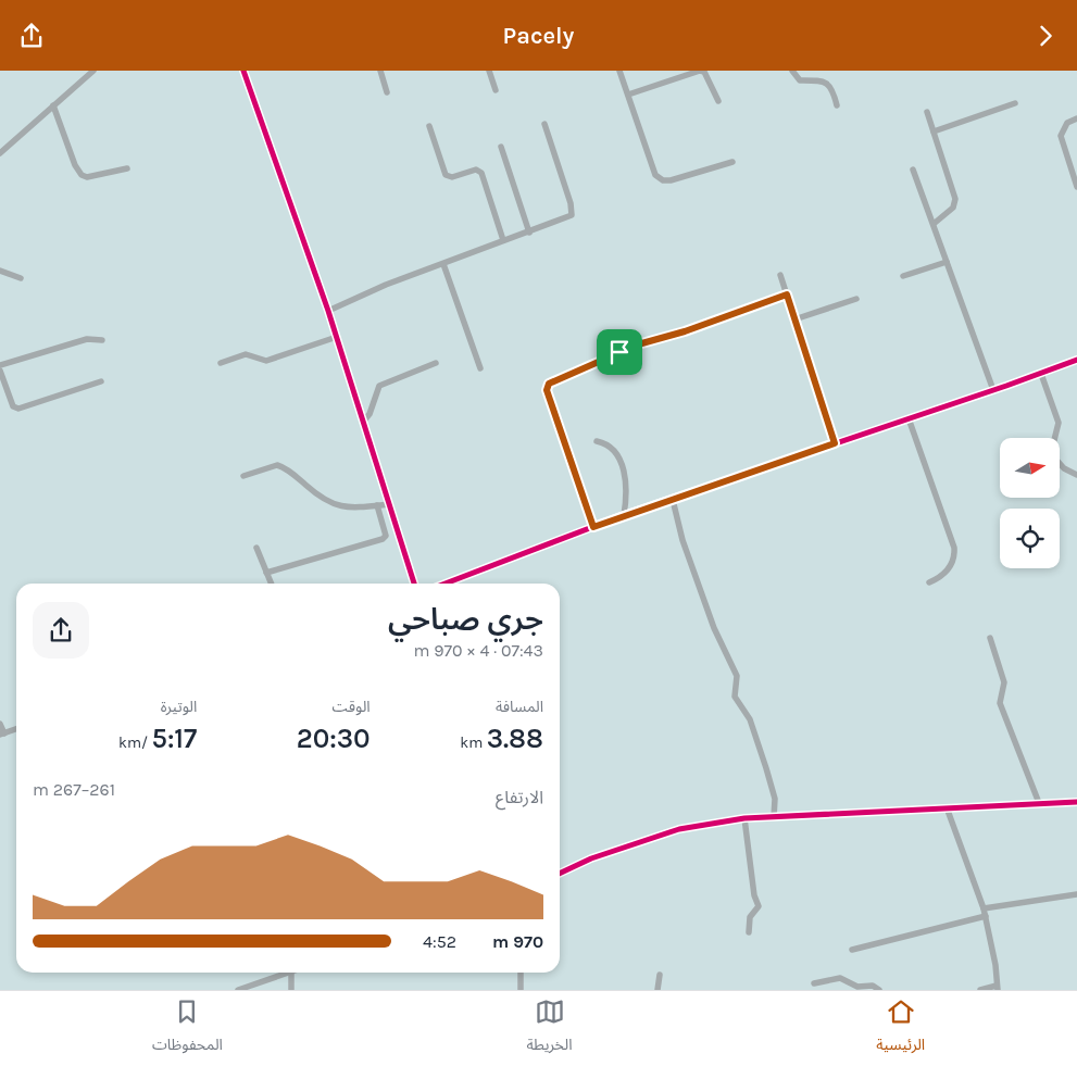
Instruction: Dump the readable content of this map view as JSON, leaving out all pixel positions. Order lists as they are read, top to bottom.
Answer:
{
  "north": "right",
  "page": {
    "header": "Pacely",
    "heading": ["جري صباحي", "07:43 · 4 × 970 m"],
    "stats": [
      ["المسافة", "3.88 km"],
      ["الوقت", "20:30"],
      ["الوتيرة", "5:17 /km"]
    ],
    "chart": ["الارتفاع", "261–267 m"],
    "list": [
      {
        "name": "970 m",
        "note": "4:52"
      }
    ],
    "tabs": ["الرئيسية", "الخريطة", "المحفوظات"]
  }
}
